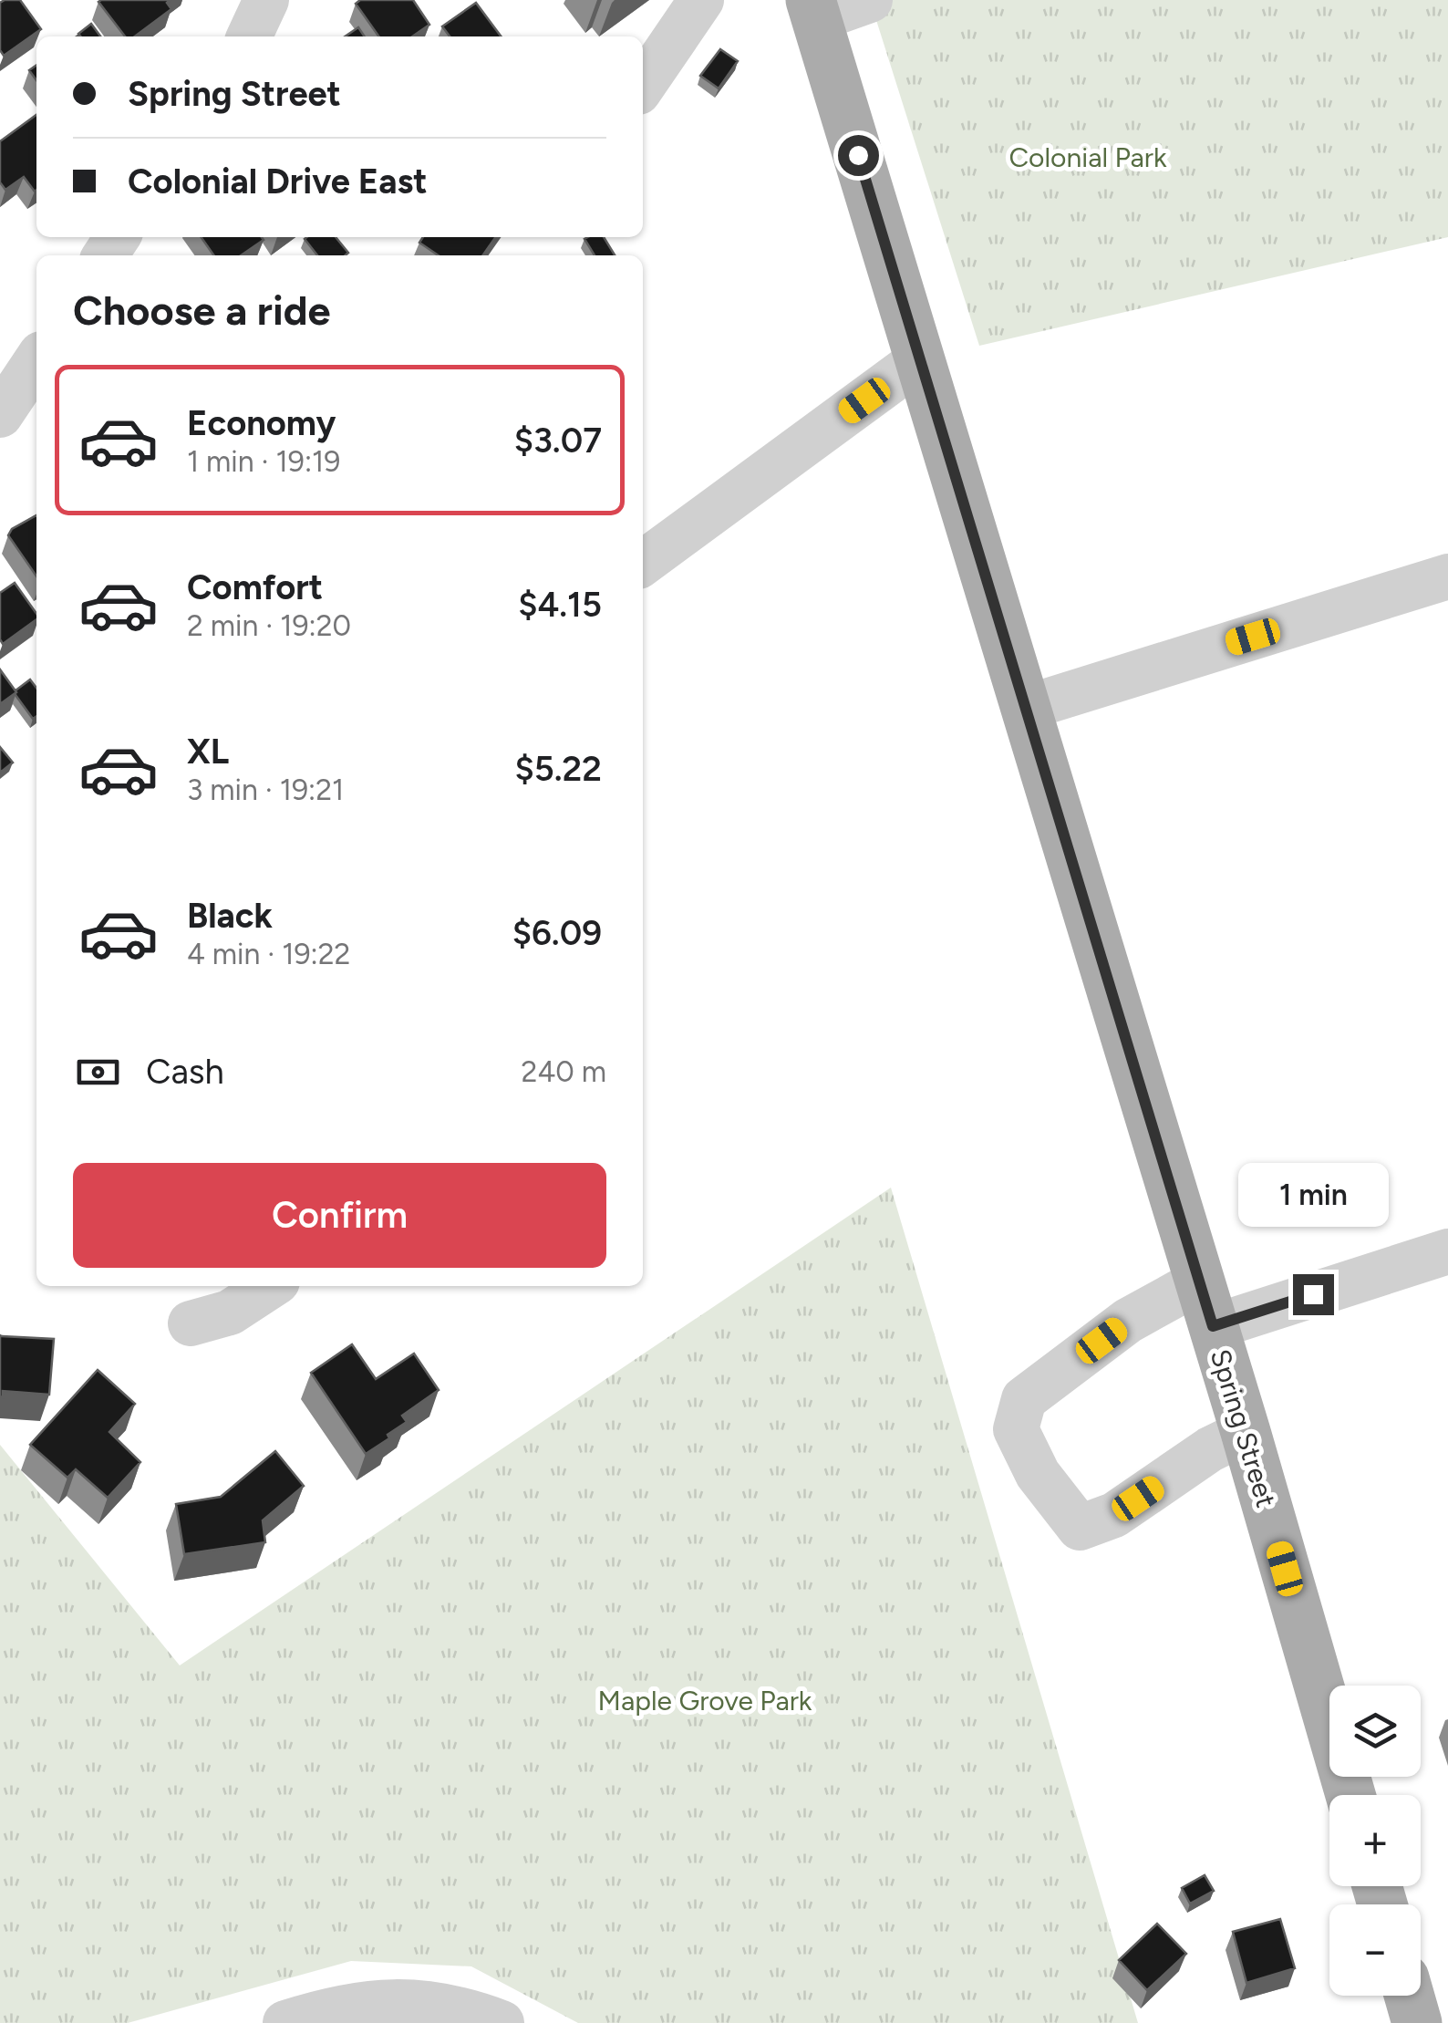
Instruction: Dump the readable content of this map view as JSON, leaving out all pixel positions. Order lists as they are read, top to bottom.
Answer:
{
  "streets": {
    "main road": ["Spring Street"]
  },
  "parks": ["Colonial Park", "Maple Grove Park"],
  "page": {
    "banner": ["Spring Street", "Colonial Drive East"],
    "heading": "Choose a ride",
    "list": [
      {
        "name": "Economy",
        "note": "1 min · 19:19",
        "value": "$3.07"
      },
      {
        "name": "Comfort",
        "note": "2 min · 19:20",
        "value": "$4.15"
      },
      {
        "name": "XL",
        "note": "3 min · 19:21",
        "value": "$5.22"
      },
      {
        "name": "Black",
        "note": "4 min · 19:22",
        "value": "$6.09"
      }
    ],
    "pay": ["Cash", "240 m"],
    "buttons": "Confirm",
    "bubble": "1 min",
    "map_buttons": ["+", "−"]
  }
}
